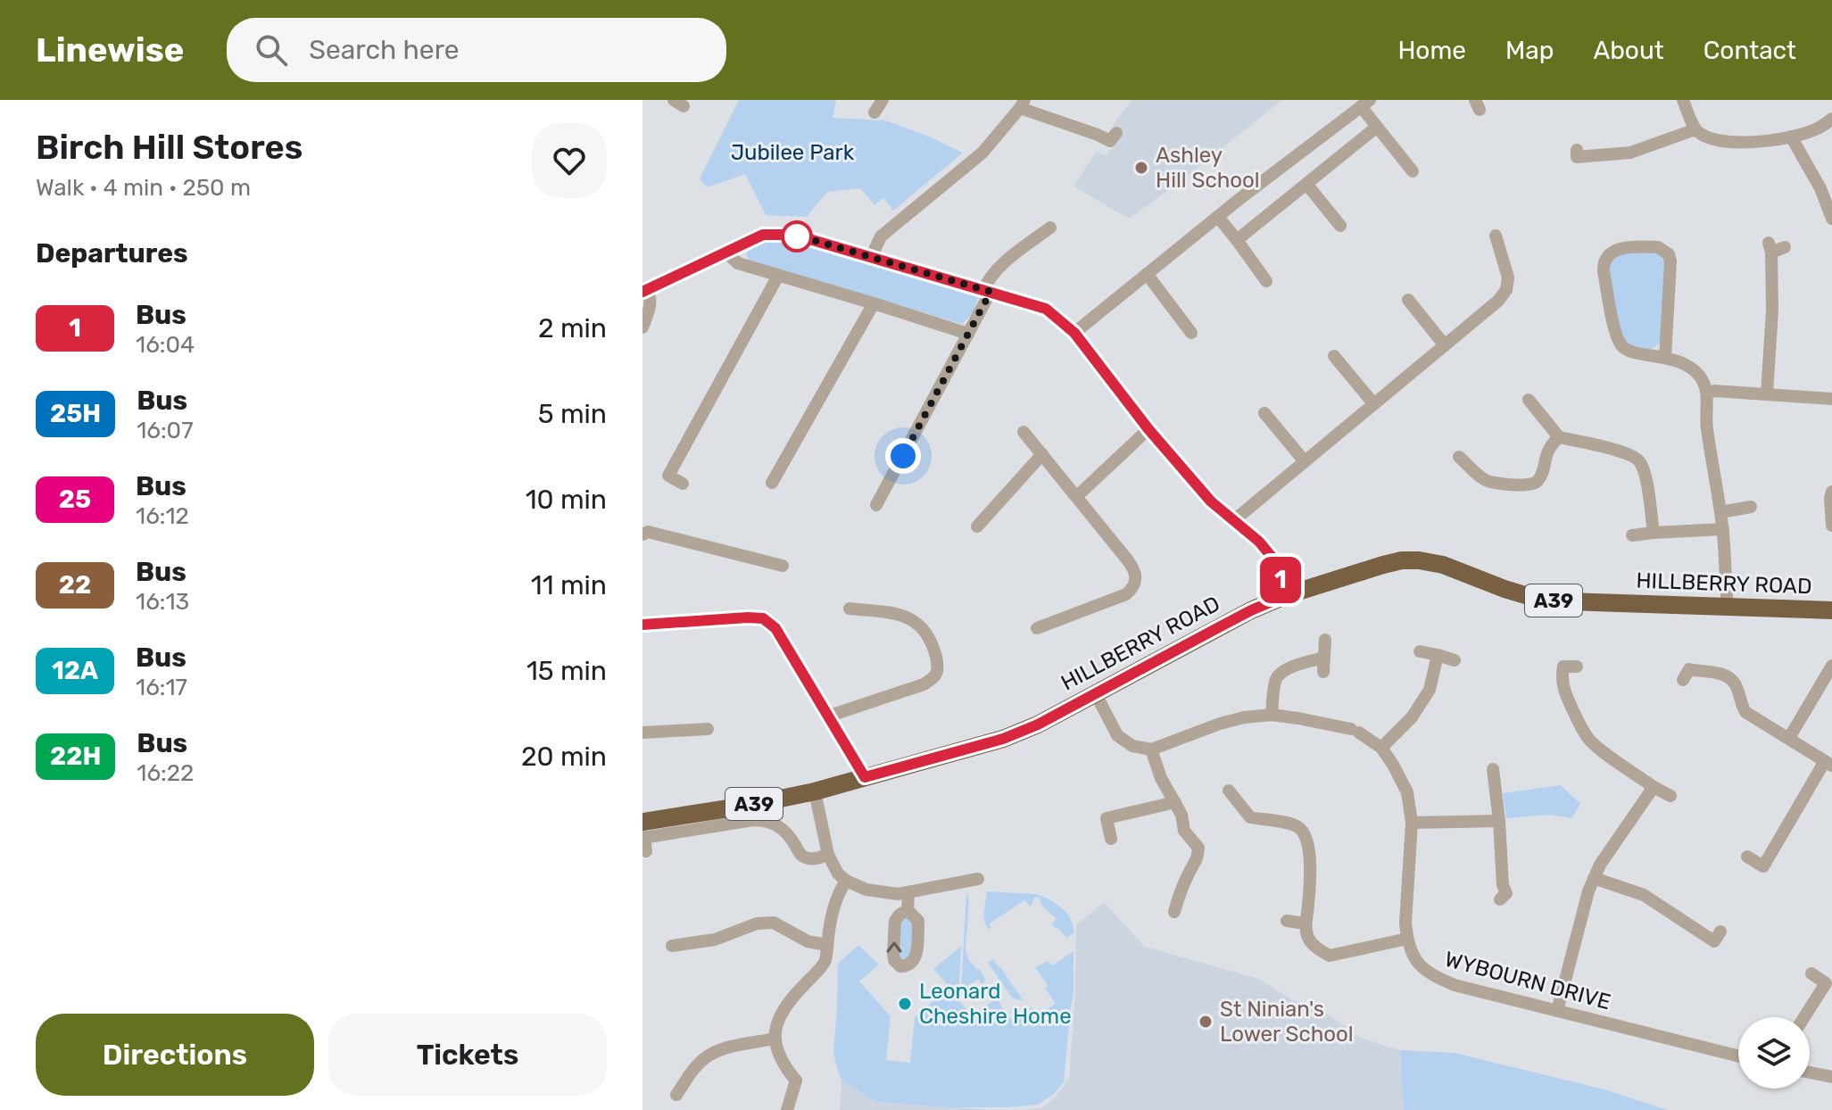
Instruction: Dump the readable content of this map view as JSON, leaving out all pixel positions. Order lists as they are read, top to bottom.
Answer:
{
  "streets": {
    "highway": ["HILLBERRY ROAD", "A39"],
    "street": ["WYBOURN DRIVE"]
  },
  "parks": ["Jubilee Park"],
  "places": ["Ashley Hill School", "Leonard Cheshire Home", "St Ninian's Lower School"],
  "lines": ["bus line 1"],
  "page": {
    "header": "Linewise",
    "search": "Search here",
    "nav": [
      "Home",
      "Map",
      "About",
      "Contact"
    ],
    "heading": [
      ["Birch Hill Stores", "Walk · 4 min · 250 m"],
      "Departures"
    ],
    "on_map": "1",
    "list": [
      {
        "mark": "1",
        "name": "Bus",
        "note": "16:04",
        "value": "2 min"
      },
      {
        "mark": "25H",
        "name": "Bus",
        "note": "16:07",
        "value": "5 min"
      },
      {
        "mark": "25",
        "name": "Bus",
        "note": "16:12",
        "value": "10 min"
      },
      {
        "mark": "22",
        "name": "Bus",
        "note": "16:13",
        "value": "11 min"
      },
      {
        "mark": "12A",
        "name": "Bus",
        "note": "16:17",
        "value": "15 min"
      },
      {
        "mark": "22H",
        "name": "Bus",
        "note": "16:22",
        "value": "20 min"
      }
    ],
    "buttons": ["Directions", "Tickets"]
  }
}
